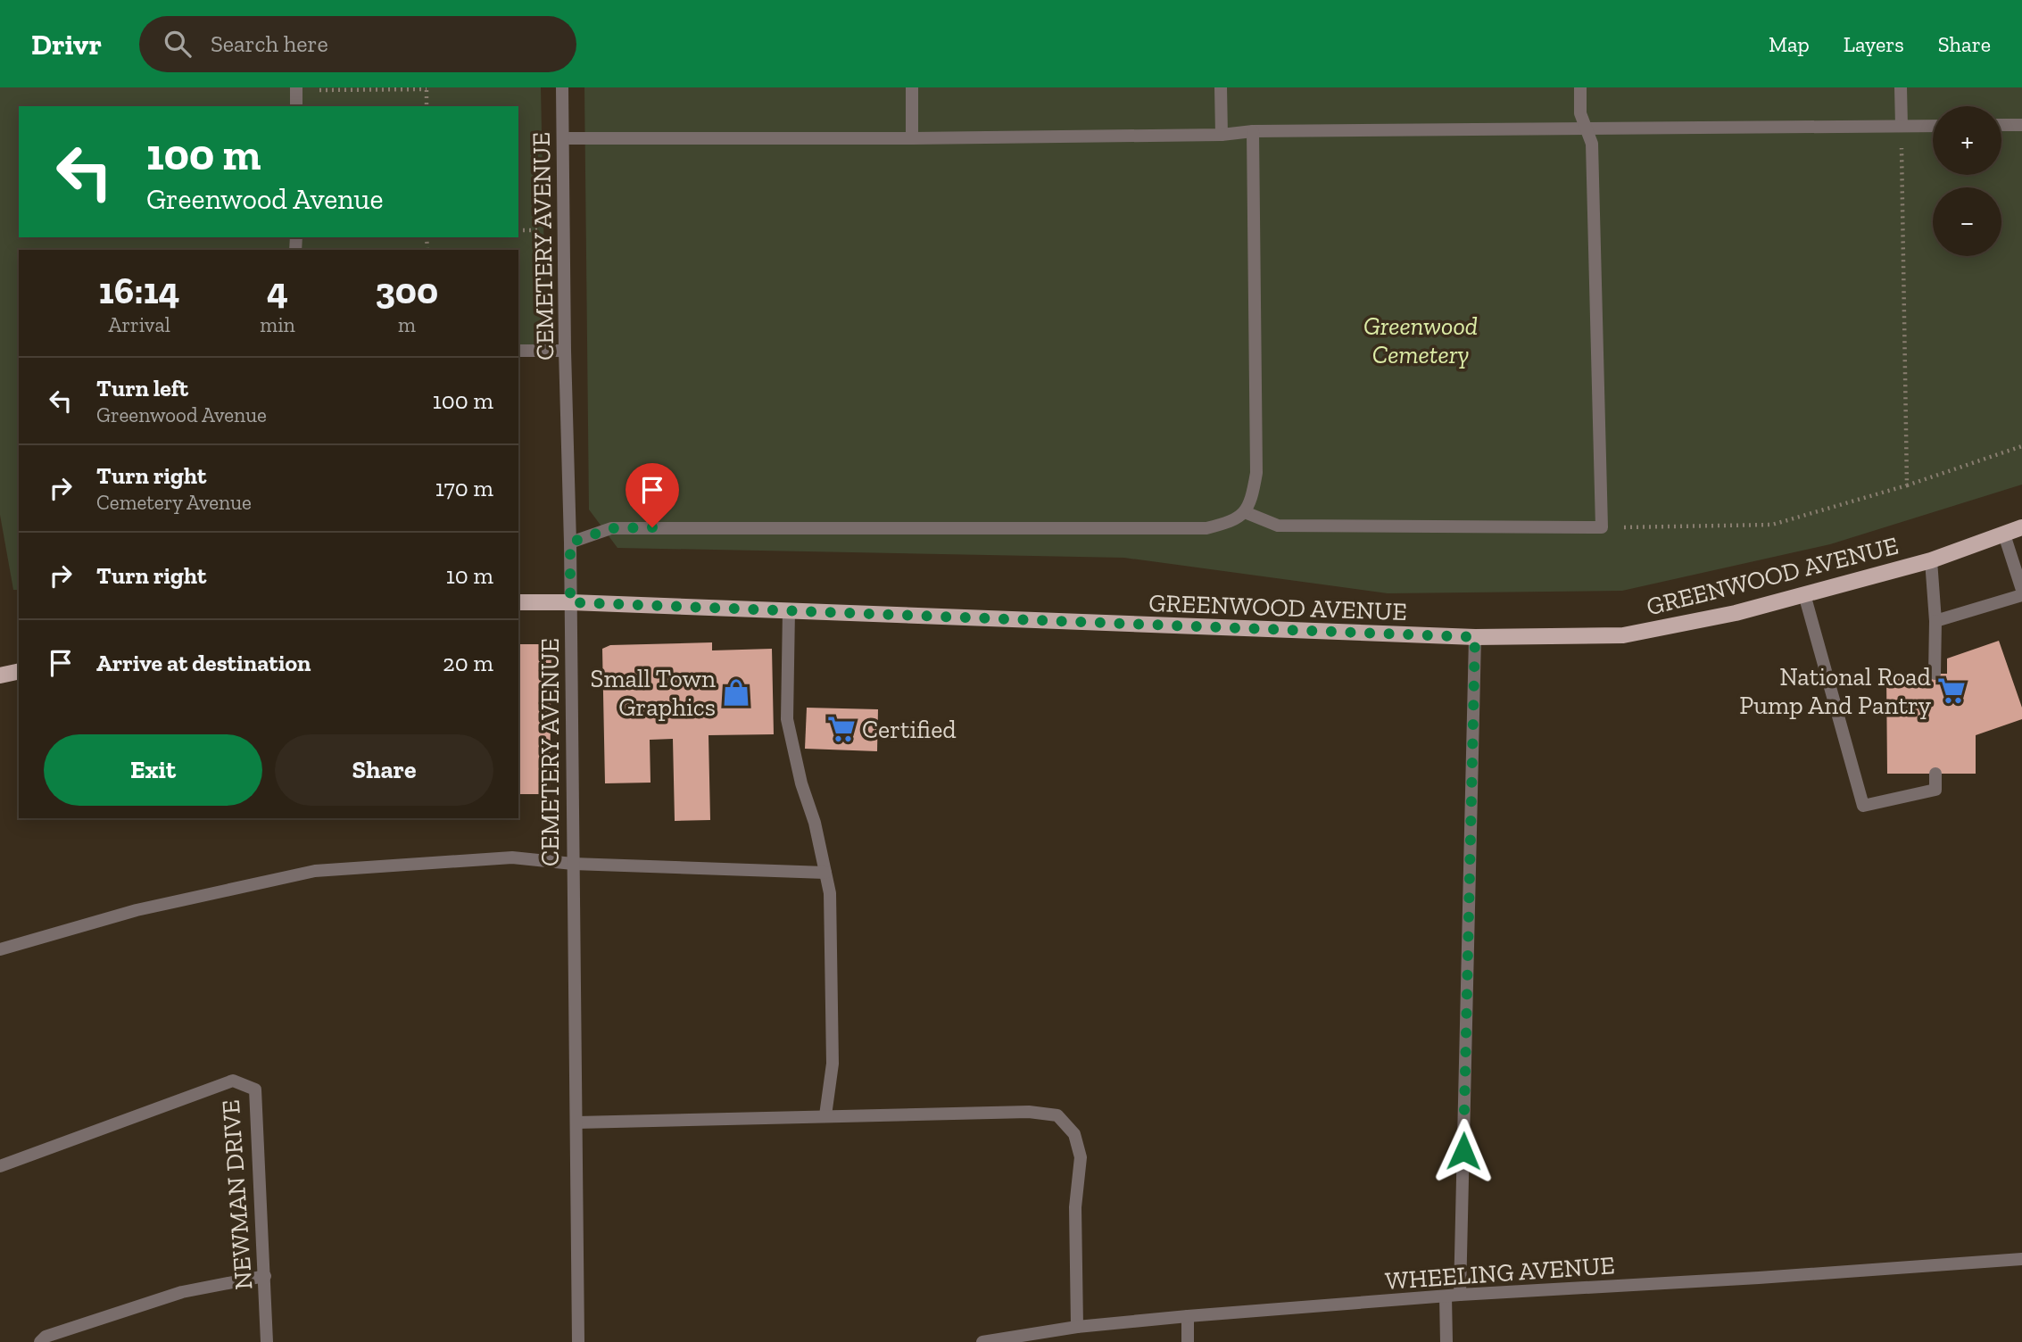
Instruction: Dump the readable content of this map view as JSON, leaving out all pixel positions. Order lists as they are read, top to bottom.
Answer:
{
  "streets": {
    "main road": ["GREENWOOD AVENUE"],
    "street": ["CEMETERY AVENUE", "NEWMAN DRIVE", "WHEELING AVENUE"]
  },
  "crossings": [
    ["CEMETERY AVENUE", "GREENWOOD AVENUE"]
  ],
  "parks": ["Greenwood Cemetery"],
  "places": {
    "supermarket": ["National Road Pump And Pantry", "Certified"],
    "shop": ["Small Town Graphics"]
  },
  "page": {
    "header": "Drivr",
    "search": "Search here",
    "nav": ["Map", "Layers", "Share"],
    "map_buttons": ["+", "−"],
    "turn": ["100 m", "Greenwood Avenue"],
    "eta": [
      "16:14",
      "Arrival",
      "4",
      "min",
      "300",
      "m"
    ],
    "list": [
      {
        "name": "Turn left",
        "note": "Greenwood Avenue",
        "value": "100 m"
      },
      {
        "name": "Turn right",
        "note": "Cemetery Avenue",
        "value": "170 m"
      },
      {
        "name": "Turn right",
        "value": "10 m"
      },
      {
        "name": "Arrive at destination",
        "value": "20 m"
      }
    ],
    "buttons": ["Exit", "Share"]
  }
}
